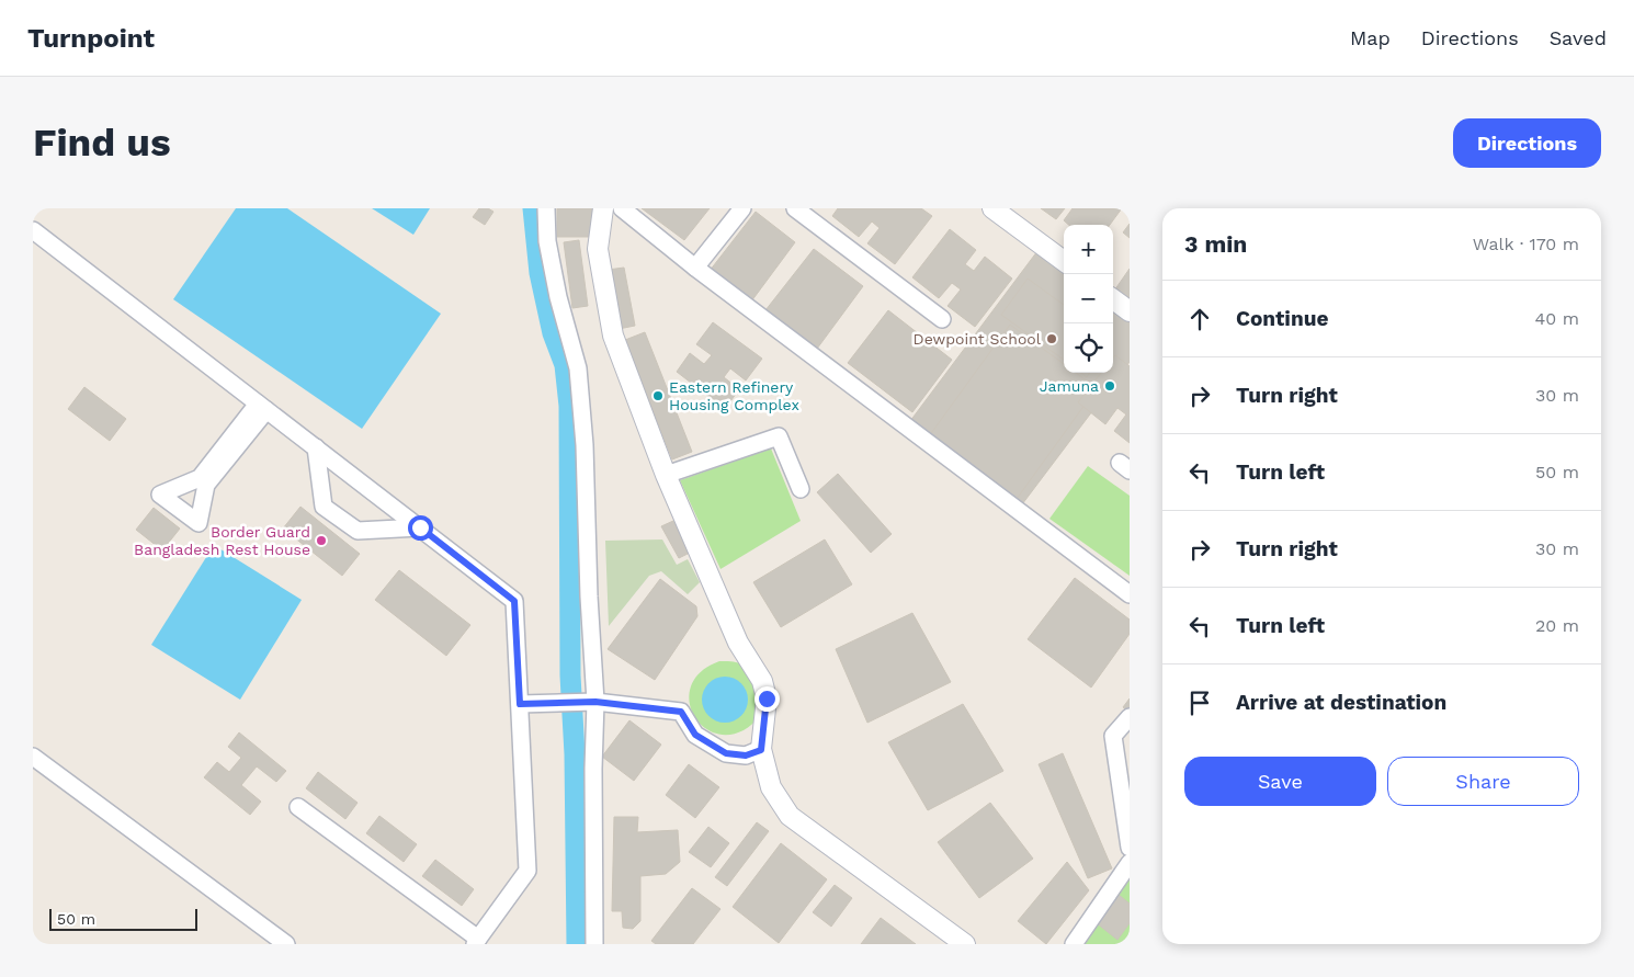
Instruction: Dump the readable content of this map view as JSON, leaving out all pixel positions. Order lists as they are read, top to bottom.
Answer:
{
  "places": [
    "Dewpoint School",
    "Jamuna",
    "Eastern Refinery Housing Complex",
    "Border Guard Bangladesh Rest House"
  ],
  "scale_bar": "50 m",
  "page": {
    "header": "Turnpoint",
    "nav": ["Map", "Directions", "Saved"],
    "buttons": [
      "Directions",
      ["Save", "Share"]
    ],
    "title": "Find us",
    "heading": ["3 min", "Walk · 170 m"],
    "map_buttons": ["+", "−"],
    "list": [
      ["Continue", "40 m"],
      ["Turn right", "30 m"],
      ["Turn left", "50 m"],
      ["Turn right", "30 m"],
      ["Turn left", "20 m"],
      "Arrive at destination"
    ],
    "scale": "50 m"
  }
}
